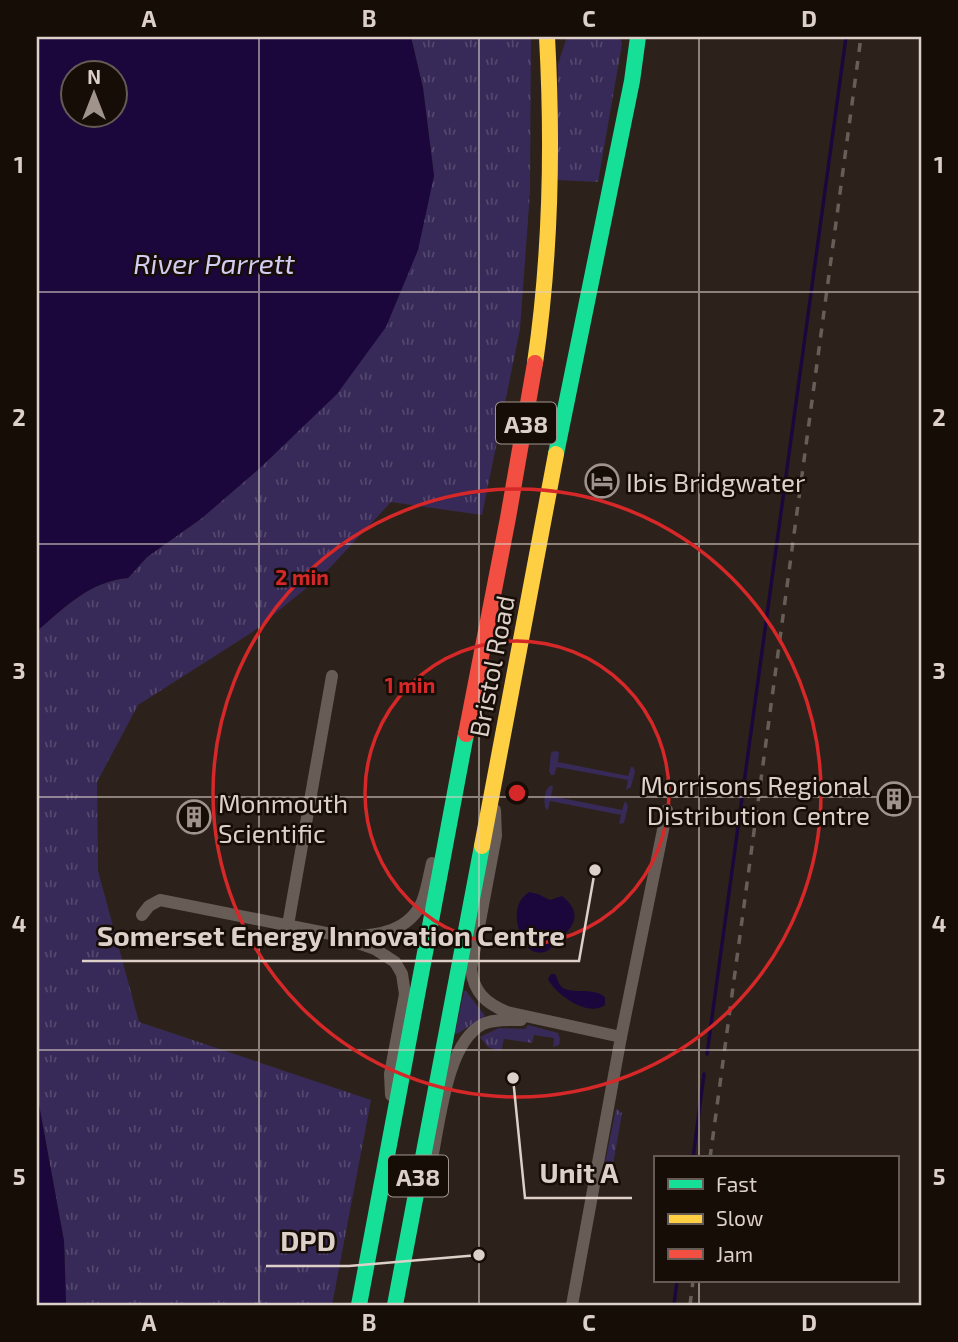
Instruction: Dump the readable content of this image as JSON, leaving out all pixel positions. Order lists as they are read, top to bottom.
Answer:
{
  "streets": {
    "main road": ["A38", "Bristol Road"]
  },
  "water": ["River Parrett"],
  "places": {
    "hotel": ["Ibis Bridgwater"],
    "building": ["Morrisons Regional Distribution Centre", "Monmouth Scientific"],
    "other": ["Somerset Energy Innovation Centre", "Unit A", "DPD"]
  },
  "legend": ["Fast", "Slow", "Jam"],
  "north": "top",
  "grid": {
    "columns": [
      "A",
      "B",
      "C",
      "D"
    ],
    "rows": [
      "1",
      "2",
      "3",
      "4",
      "5"
    ]
  },
  "rings": ["2 min", "1 min"]
}
